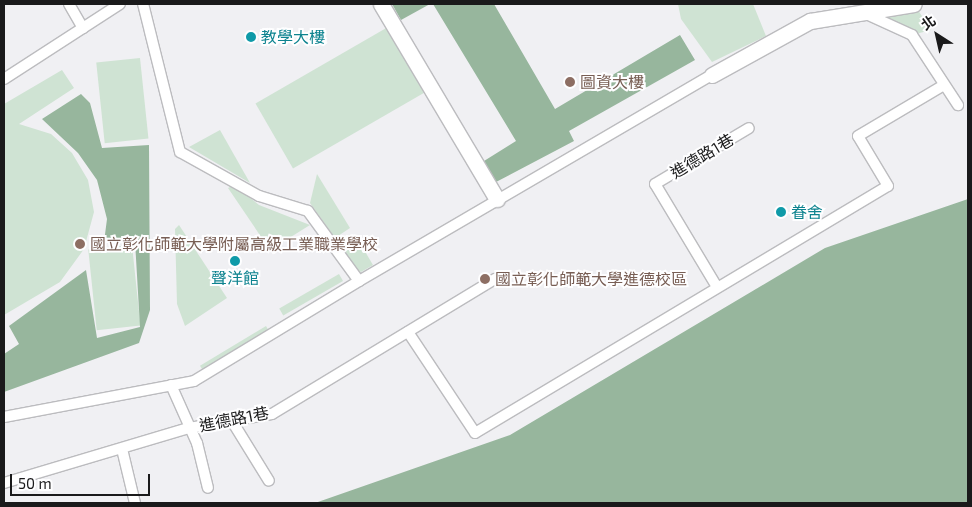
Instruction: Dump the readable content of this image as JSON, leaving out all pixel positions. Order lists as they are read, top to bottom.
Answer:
{
  "streets": {
    "lane": ["進德路1巷"]
  },
  "places": [
    "教學大樓",
    "圖資大樓",
    "眷舍",
    "國立彰化師範大學附屬高級工業職業學校",
    "聲洋館",
    "國立彰化師範大學進德校區"
  ],
  "scale_bar": "50 m",
  "north": "top left"
}
